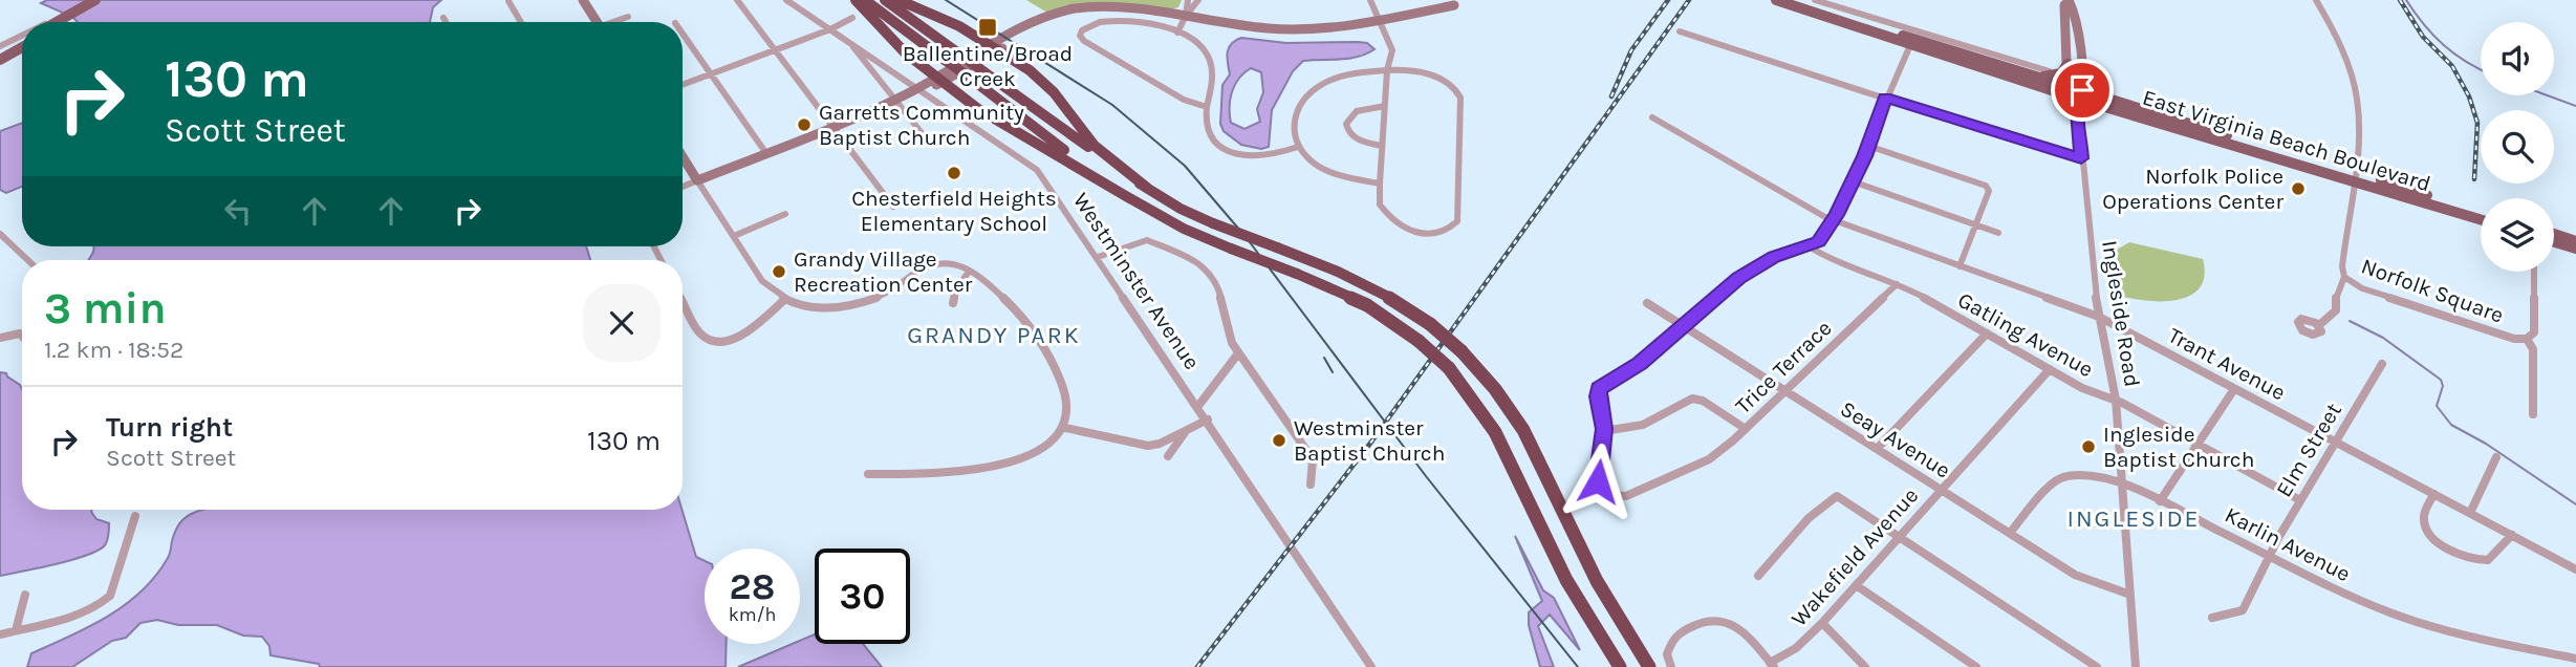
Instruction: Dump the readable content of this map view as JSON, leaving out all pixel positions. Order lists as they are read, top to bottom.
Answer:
{
  "streets": {
    "main road": ["East Virginia Beach Boulevard"],
    "street": [
      "Westminster Avenue",
      "Norfolk Square",
      "Ingleside Road",
      "Gatling Avenue",
      "Trant Avenue",
      "Trice Terrace",
      "Seay Avenue",
      "Elm Street",
      "Karlin Avenue",
      "Wakefield Avenue"
    ]
  },
  "crossings": [
    ["East Virginia Beach Boulevard", "Norfolk Square"],
    ["East Virginia Beach Boulevard", "Ingleside Road"],
    ["Ingleside Road", "Gatling Avenue"],
    ["Ingleside Road", "Trant Avenue"],
    ["Ingleside Road", "Seay Avenue"],
    ["Ingleside Road", "Karlin Avenue"],
    ["Gatling Avenue", "Trice Terrace"],
    ["Gatling Avenue", "Elm Street"],
    ["Gatling Avenue", "Wakefield Avenue"],
    ["Trant Avenue", "Elm Street"],
    ["Trice Terrace", "Seay Avenue"],
    ["Seay Avenue", "Karlin Avenue"],
    ["Seay Avenue", "Wakefield Avenue"],
    ["Elm Street", "Karlin Avenue"]
  ],
  "districts": ["GRANDY PARK", "INGLESIDE"],
  "places": {
    "transit": ["Ballentine/Broad Creek"],
    "other": [
      "Garretts Community Baptist Church",
      "Chesterfield Heights Elementary School",
      "Norfolk Police Operations Center",
      "Grandy Village Recreation Center",
      "Westminster Baptist Church",
      "Ingleside Baptist Church"
    ]
  },
  "page": {
    "turn": ["130 m", "Scott Street"],
    "heading": ["3 min", "1.2 km · 18:52"],
    "list": [
      {
        "name": "Turn right",
        "note": "Scott Street",
        "value": "130 m"
      }
    ],
    "speed": "28 km/h",
    "limit": "30"
  }
}
